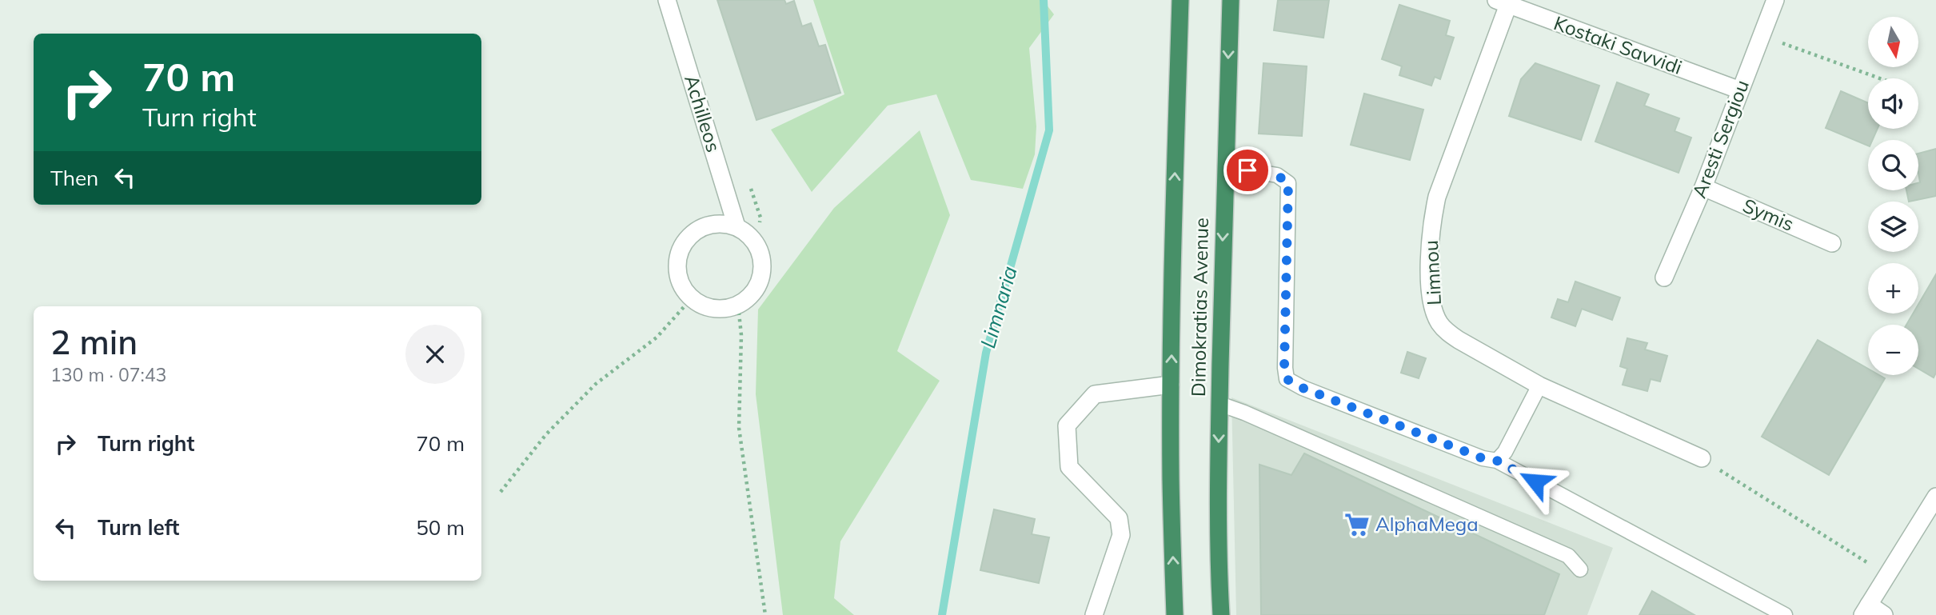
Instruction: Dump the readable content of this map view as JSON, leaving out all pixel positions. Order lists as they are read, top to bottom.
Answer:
{
  "streets": {
    "highway": ["Dimokratias Avenue"],
    "street": [
      "Kostaki Savvidi",
      "Achilleos",
      "Aresti Sergiou",
      "Symis",
      "Limnou"
    ]
  },
  "crossings": [
    ["Kostaki Savvidi", "Aresti Sergiou"],
    ["Kostaki Savvidi", "Limnou"],
    ["Aresti Sergiou", "Symis"]
  ],
  "water": ["Limnaria"],
  "places": {
    "supermarket": ["AlphaMega"]
  },
  "north": "bottom",
  "page": {
    "map_buttons": ["+", "−"],
    "turn": ["70 m", "Turn right"],
    "then": "Then",
    "heading": ["2 min", "130 m · 07:43"],
    "list": [
      {
        "name": "Turn right",
        "value": "70 m"
      },
      {
        "name": "Turn left",
        "value": "50 m"
      }
    ]
  }
}
